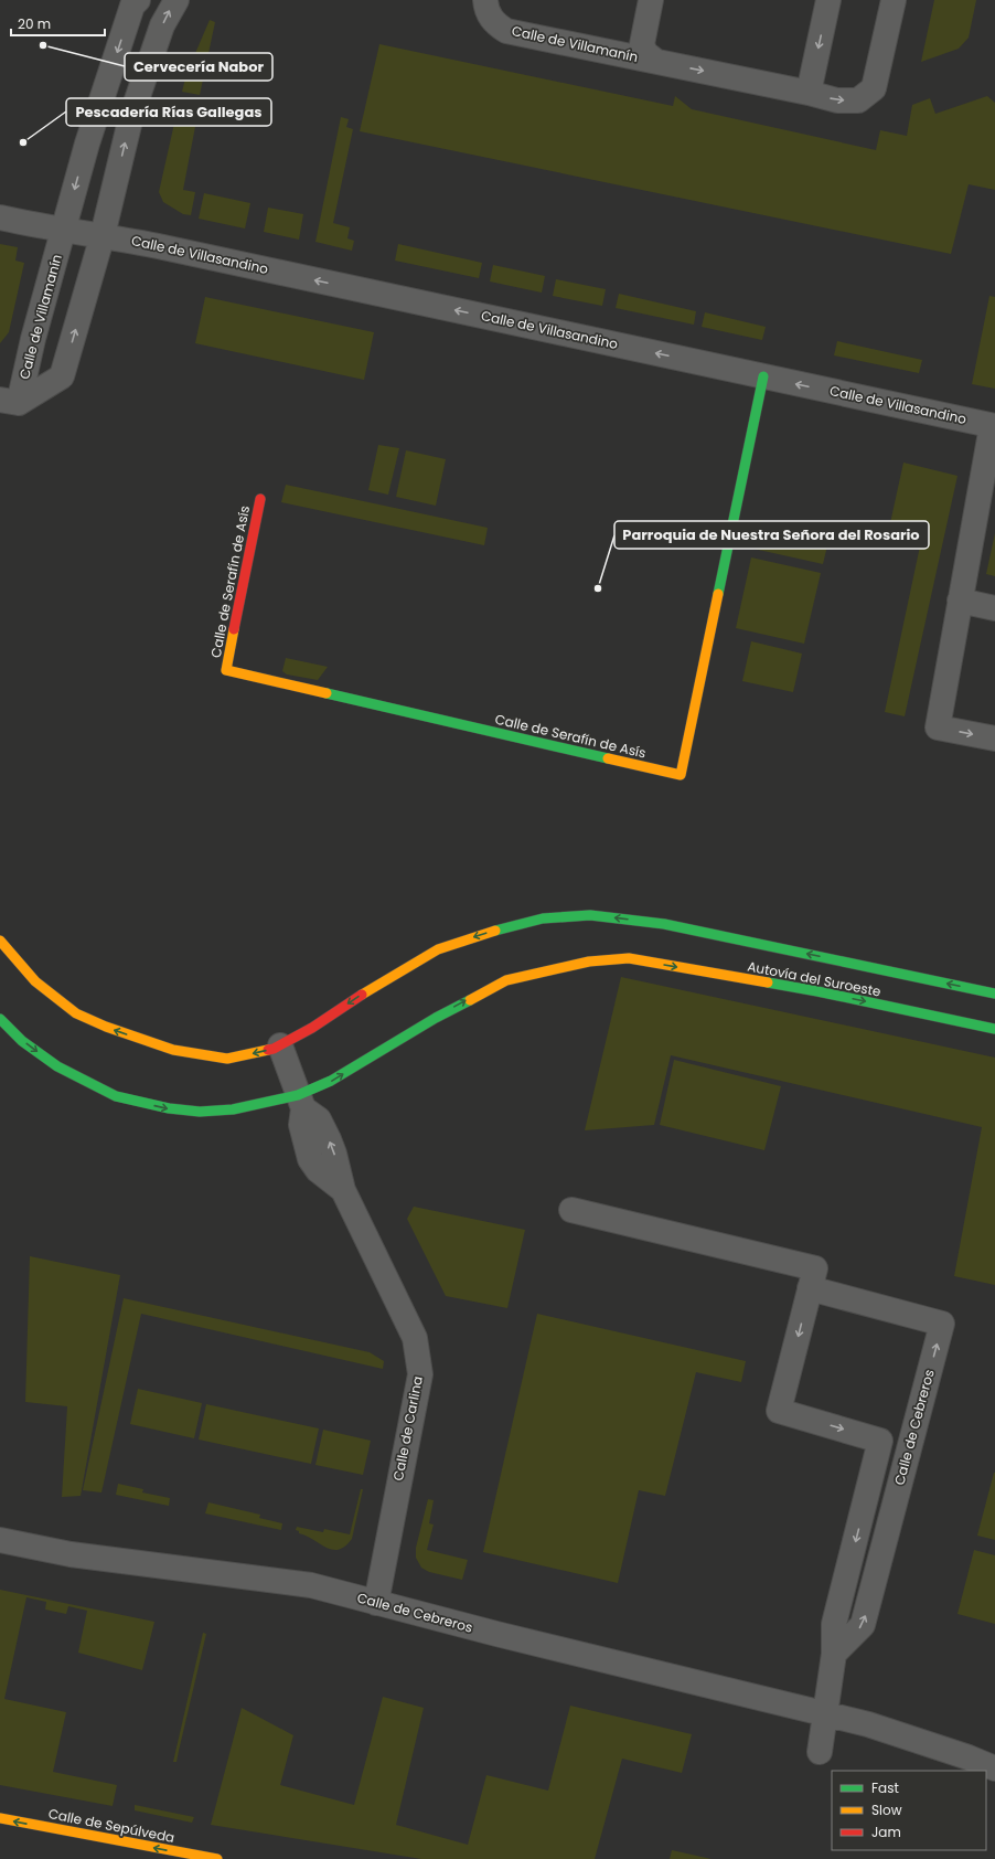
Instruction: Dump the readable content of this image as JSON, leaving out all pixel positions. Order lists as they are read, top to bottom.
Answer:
{
  "streets": {
    "main road": ["Calle de Serafín de Asís", "Autovía del Suroeste", "Calle de Sepúlveda"],
    "street": [
      "Calle de Villamanín",
      "Calle de Villasandino",
      "Calle de Cebreros",
      "Calle de Carlina"
    ]
  },
  "crossings": [
    ["Calle de Villamanín", "Calle de Villasandino"],
    ["Calle de Villasandino", "Calle de Serafín de Asís"],
    ["Autovía del Suroeste", "Calle de Carlina"],
    ["Calle de Cebreros", "Calle de Carlina"]
  ],
  "one_way": ["Calle de Villasandino", "Calle de Sepúlveda"],
  "places": ["Cervecería Nabor", "Pescadería Rías Gallegas", "Parroquia de Nuestra Señora del Rosario"],
  "legend": ["Fast", "Slow", "Jam"],
  "scale_bar": "20 m"
}
